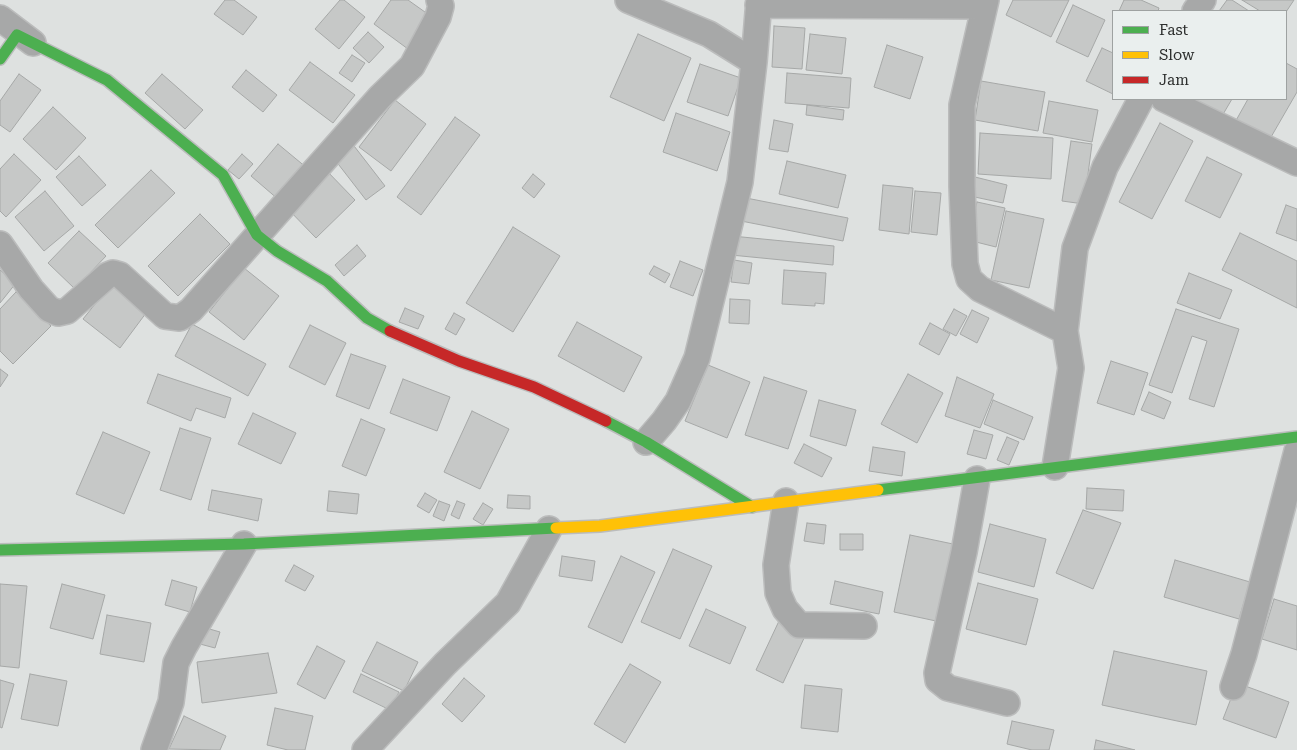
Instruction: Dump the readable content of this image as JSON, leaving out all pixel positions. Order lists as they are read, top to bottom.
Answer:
{
  "legend": ["Fast", "Slow", "Jam"]
}
